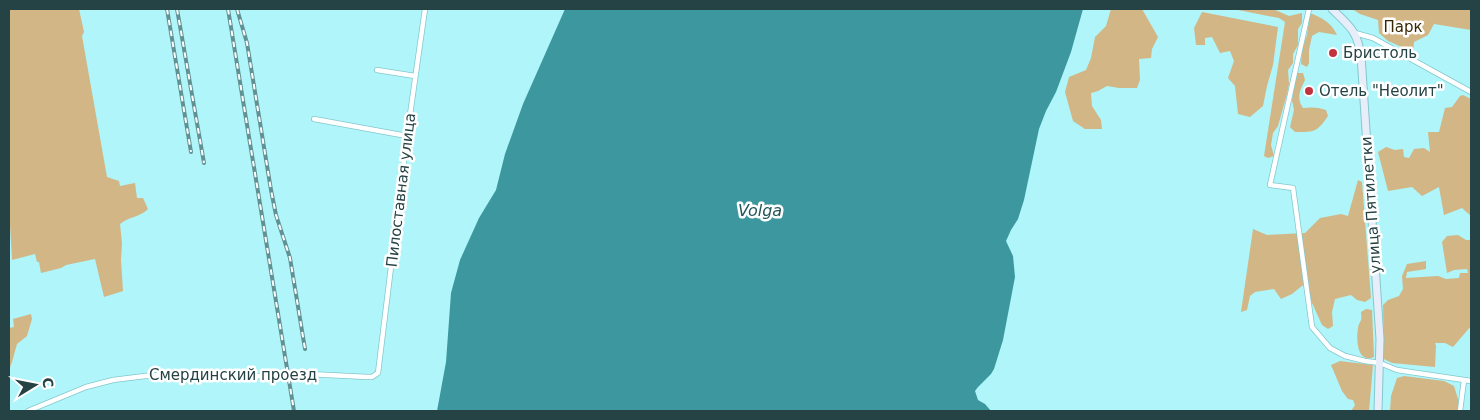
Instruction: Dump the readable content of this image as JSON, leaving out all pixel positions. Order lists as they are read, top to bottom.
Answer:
{
  "streets": {
    "main road": ["улица Пятилетки"],
    "street": ["Пилоставная улица", "Смердинский проезд"]
  },
  "crossings": [
    ["Пилоставная улица", "Смердинский проезд"]
  ],
  "water": ["Volga"],
  "parks": ["Парк"],
  "places": ["Бристоль", "Отель \"Неолит\""],
  "north": "right"
}
